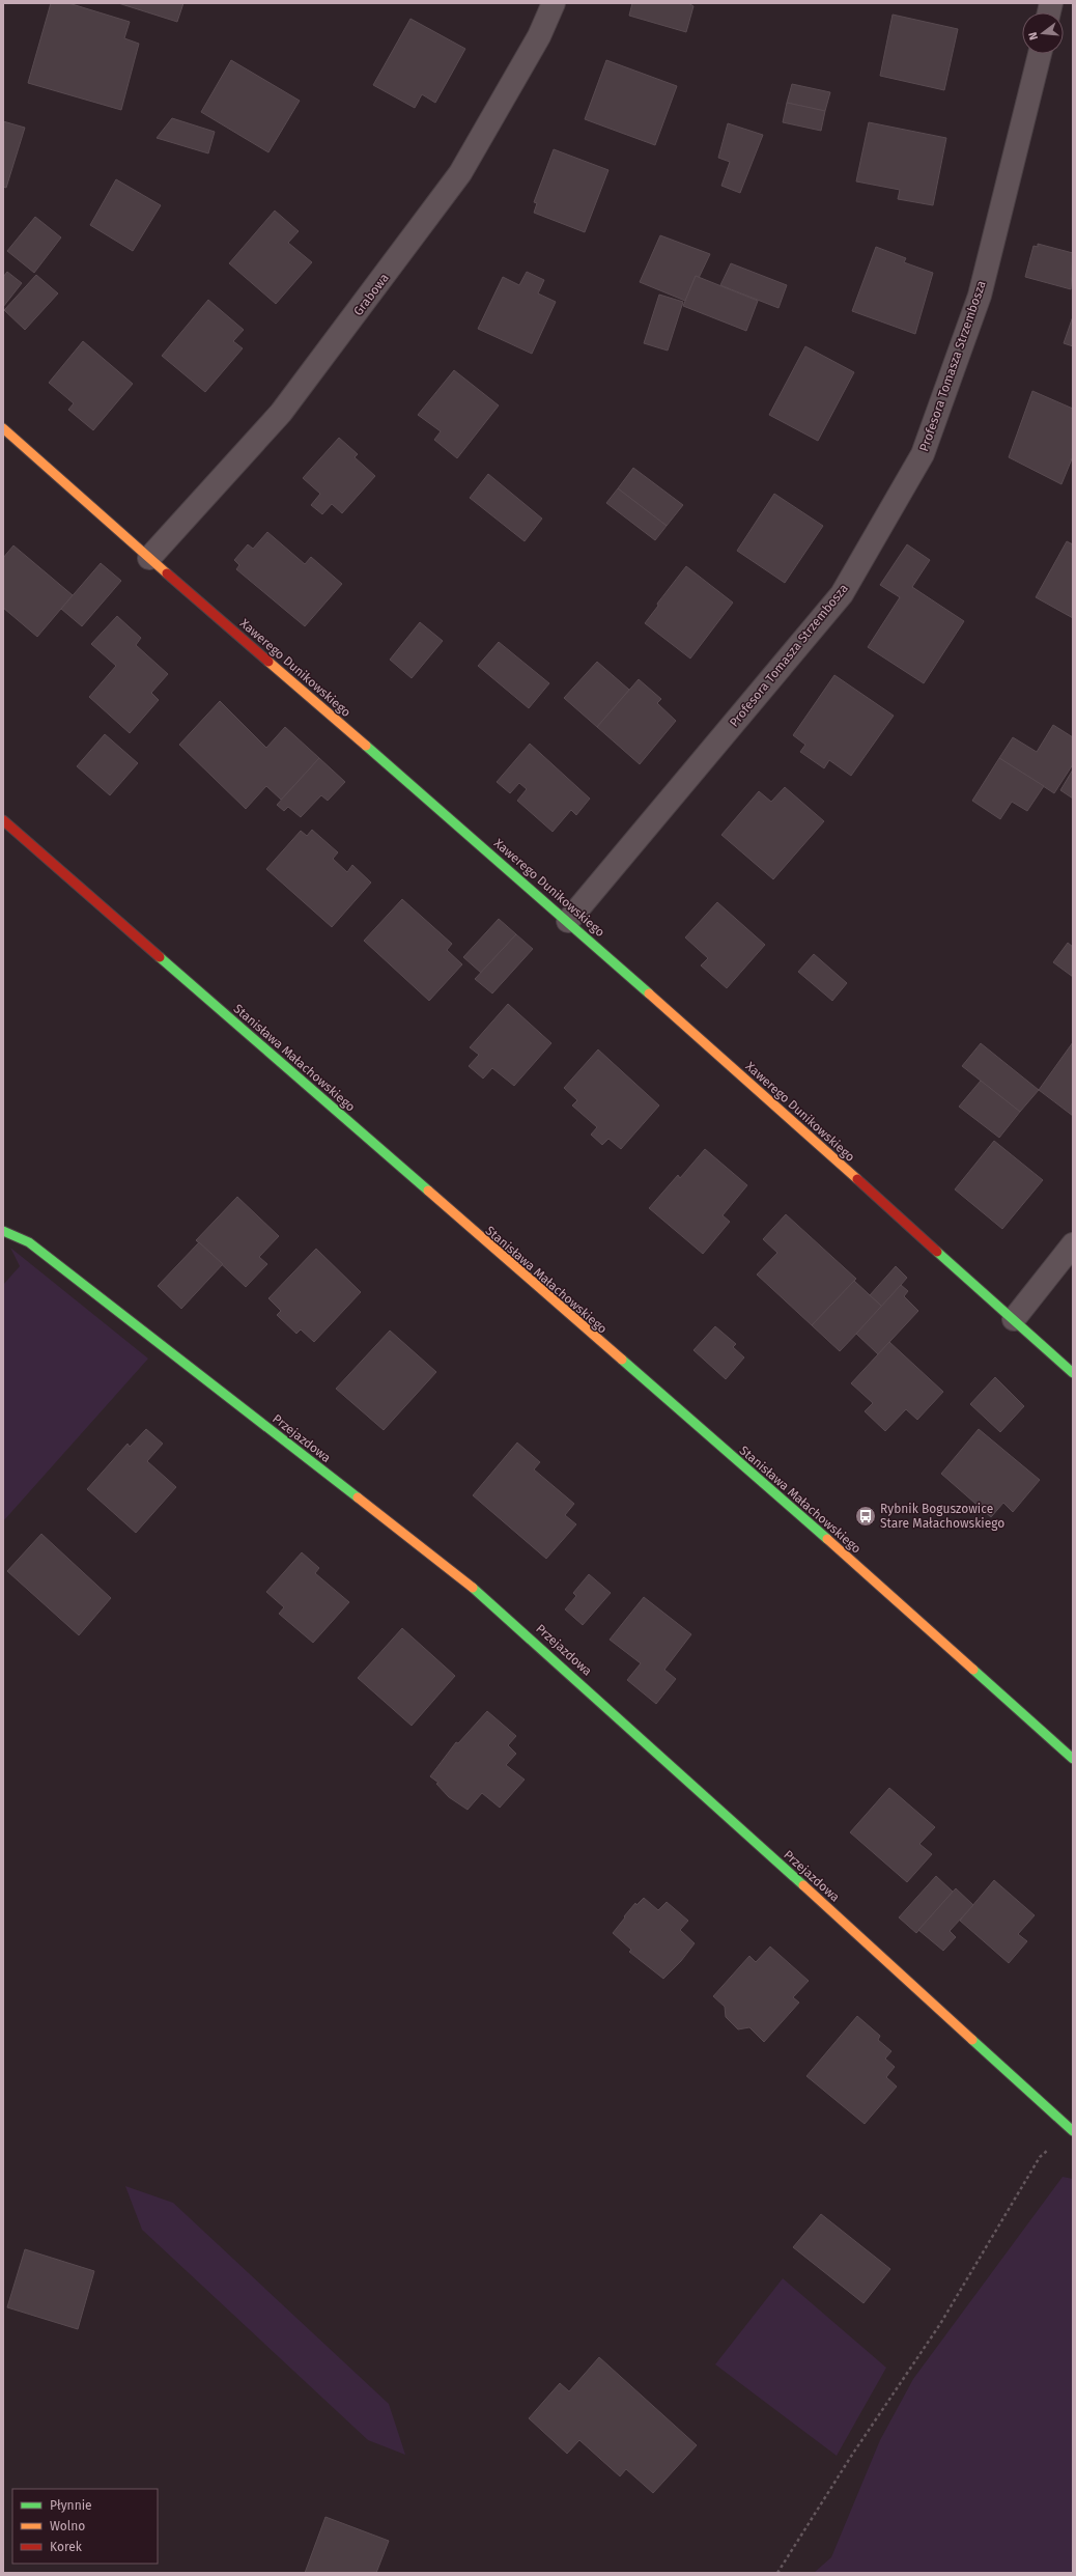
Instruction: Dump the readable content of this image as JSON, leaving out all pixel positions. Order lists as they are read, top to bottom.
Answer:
{
  "streets": {
    "street": [
      "Grabowa",
      "Profesora Tomasza Strzembosza",
      "Xawerego Dunikowskiego",
      "Stanisława Małachowskiego",
      "Przejazdowa"
    ]
  },
  "crossings": [
    ["Grabowa", "Xawerego Dunikowskiego"],
    ["Profesora Tomasza Strzembosza", "Xawerego Dunikowskiego"]
  ],
  "places": {
    "bus stop": ["Rybnik Boguszowice Stare Małachowskiego"]
  },
  "legend": ["Płynnie", "Wolno", "Korek"],
  "north": "left"
}
